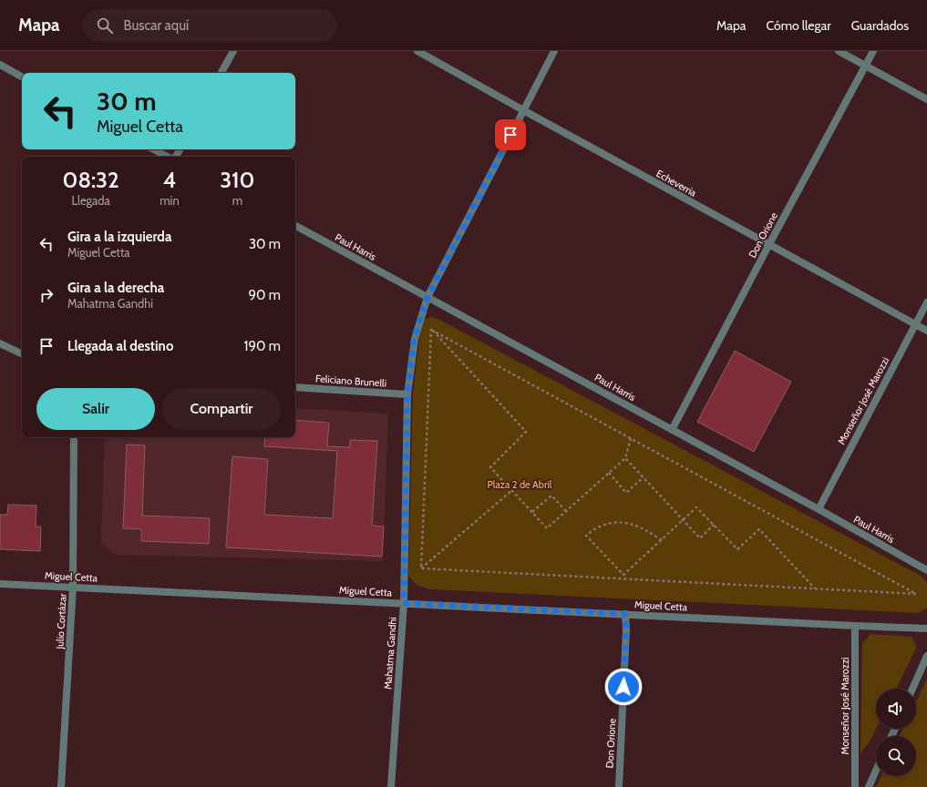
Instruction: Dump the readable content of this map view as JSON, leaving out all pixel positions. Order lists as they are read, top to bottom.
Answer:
{
  "streets": {
    "street": [
      "Echeverría",
      "Don Orione",
      "Paul Harris",
      "Feliciano Brunelli",
      "Monseñor José Marozzi",
      "Miguel Cetta",
      "Julio Cortázar",
      "Mahatma Gandhi"
    ]
  },
  "crossings": [
    ["Echeverría", "Don Orione"],
    ["Echeverría", "Monseñor José Marozzi"],
    ["Echeverría", "Mahatma Gandhi"],
    ["Don Orione", "Paul Harris"],
    ["Don Orione", "Miguel Cetta"],
    ["Paul Harris", "Monseñor José Marozzi"],
    ["Paul Harris", "Mahatma Gandhi"],
    ["Feliciano Brunelli", "Mahatma Gandhi"],
    ["Monseñor José Marozzi", "Miguel Cetta"],
    ["Miguel Cetta", "Julio Cortázar"],
    ["Miguel Cetta", "Mahatma Gandhi"]
  ],
  "parks": ["Plaza 2 de Abril"],
  "page": {
    "header": "Mapa",
    "search": "Buscar aquí",
    "nav": ["Mapa", "Cómo llegar", "Guardados"],
    "turn": ["30 m", "Miguel Cetta"],
    "eta": [
      "08:32",
      "Llegada",
      "4",
      "min",
      "310",
      "m"
    ],
    "list": [
      {
        "name": "Gira a la izquierda",
        "note": "Miguel Cetta",
        "value": "30 m"
      },
      {
        "name": "Gira a la derecha",
        "note": "Mahatma Gandhi",
        "value": "90 m"
      },
      {
        "name": "Llegada al destino",
        "value": "190 m"
      }
    ],
    "buttons": ["Salir", "Compartir"]
  }
}
